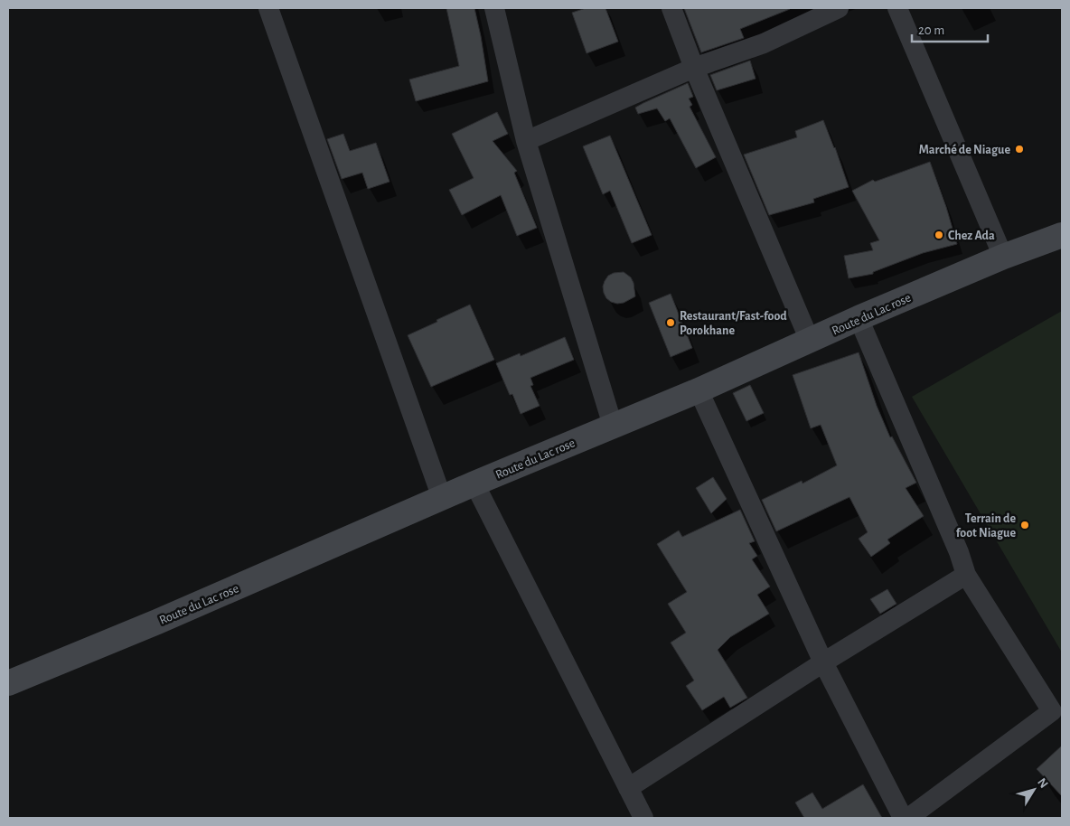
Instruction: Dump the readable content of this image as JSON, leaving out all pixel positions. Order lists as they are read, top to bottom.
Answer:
{
  "streets": {
    "main road": ["Route du Lac rose"]
  },
  "places": [
    "Marché de Niague",
    "Chez Ada",
    "Restaurant/Fast-food Porokhane",
    "Terrain de foot Niague"
  ],
  "scale_bar": "20 m",
  "north": "top right"
}
